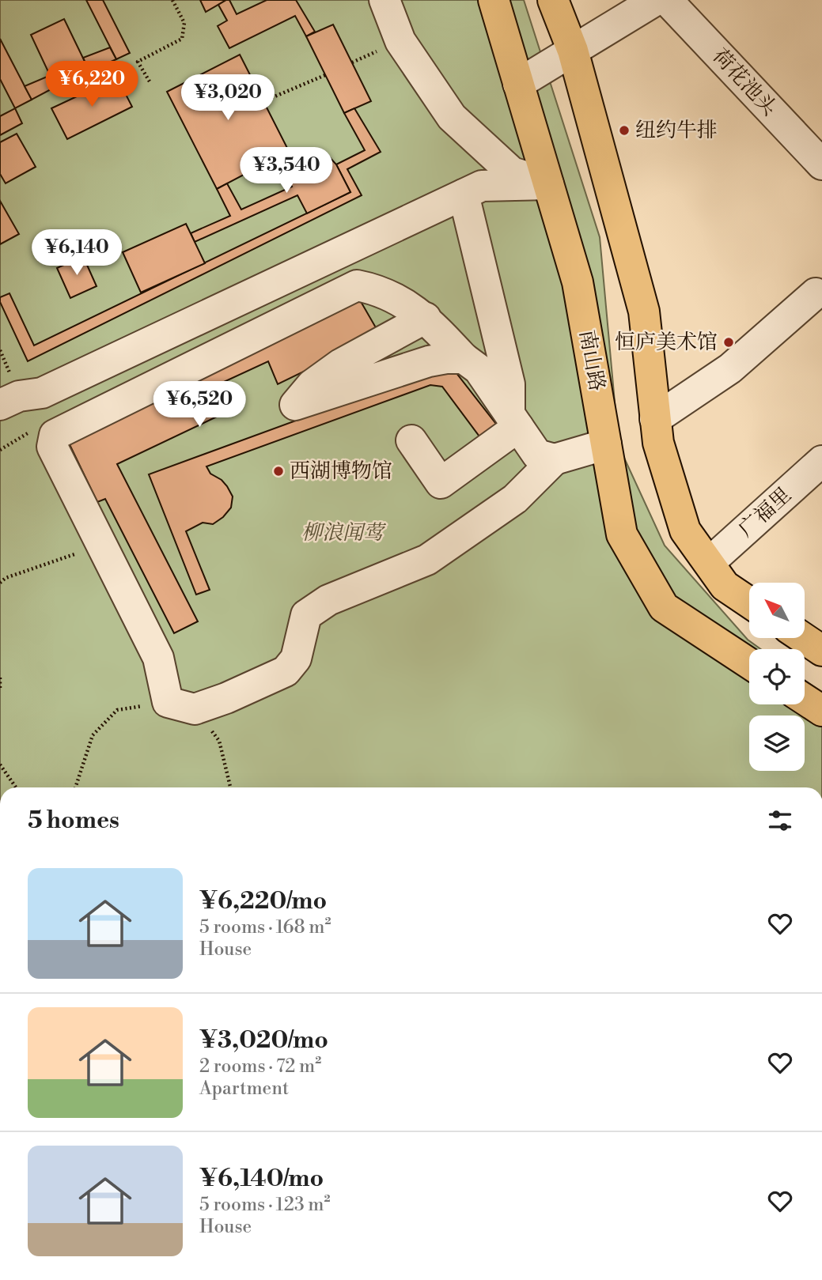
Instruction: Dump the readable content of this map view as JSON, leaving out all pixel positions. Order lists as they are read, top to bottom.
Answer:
{
  "streets": {
    "main road": ["南山路"],
    "lane": ["荷花池头", "广福里"]
  },
  "parks": ["柳浪闻莺"],
  "places": ["纽约牛排", "恒庐美术馆", "西湖博物馆"],
  "north": "top left",
  "page": {
    "price": [
      "¥6,220",
      "¥3,020",
      "¥3,540",
      "¥6,140",
      "¥6,520"
    ],
    "heading": "5 homes",
    "list": [
      {
        "name": "¥6,220/mo",
        "note": "5 rooms · 168 m² · House"
      },
      {
        "name": "¥3,020/mo",
        "note": "2 rooms · 72 m² · Apartment"
      },
      {
        "name": "¥6,140/mo",
        "note": "5 rooms · 123 m² · House"
      }
    ]
  }
}
